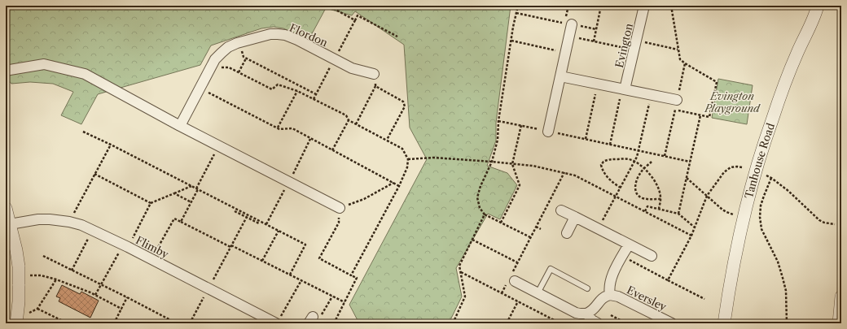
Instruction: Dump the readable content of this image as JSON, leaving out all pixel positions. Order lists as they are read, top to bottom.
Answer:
{
  "streets": {
    "street": [
      "Flordon",
      "Evington",
      "Tanhouse Road",
      "Flimby",
      "Eversley"
    ]
  },
  "parks": ["Evington Playground"]
}
